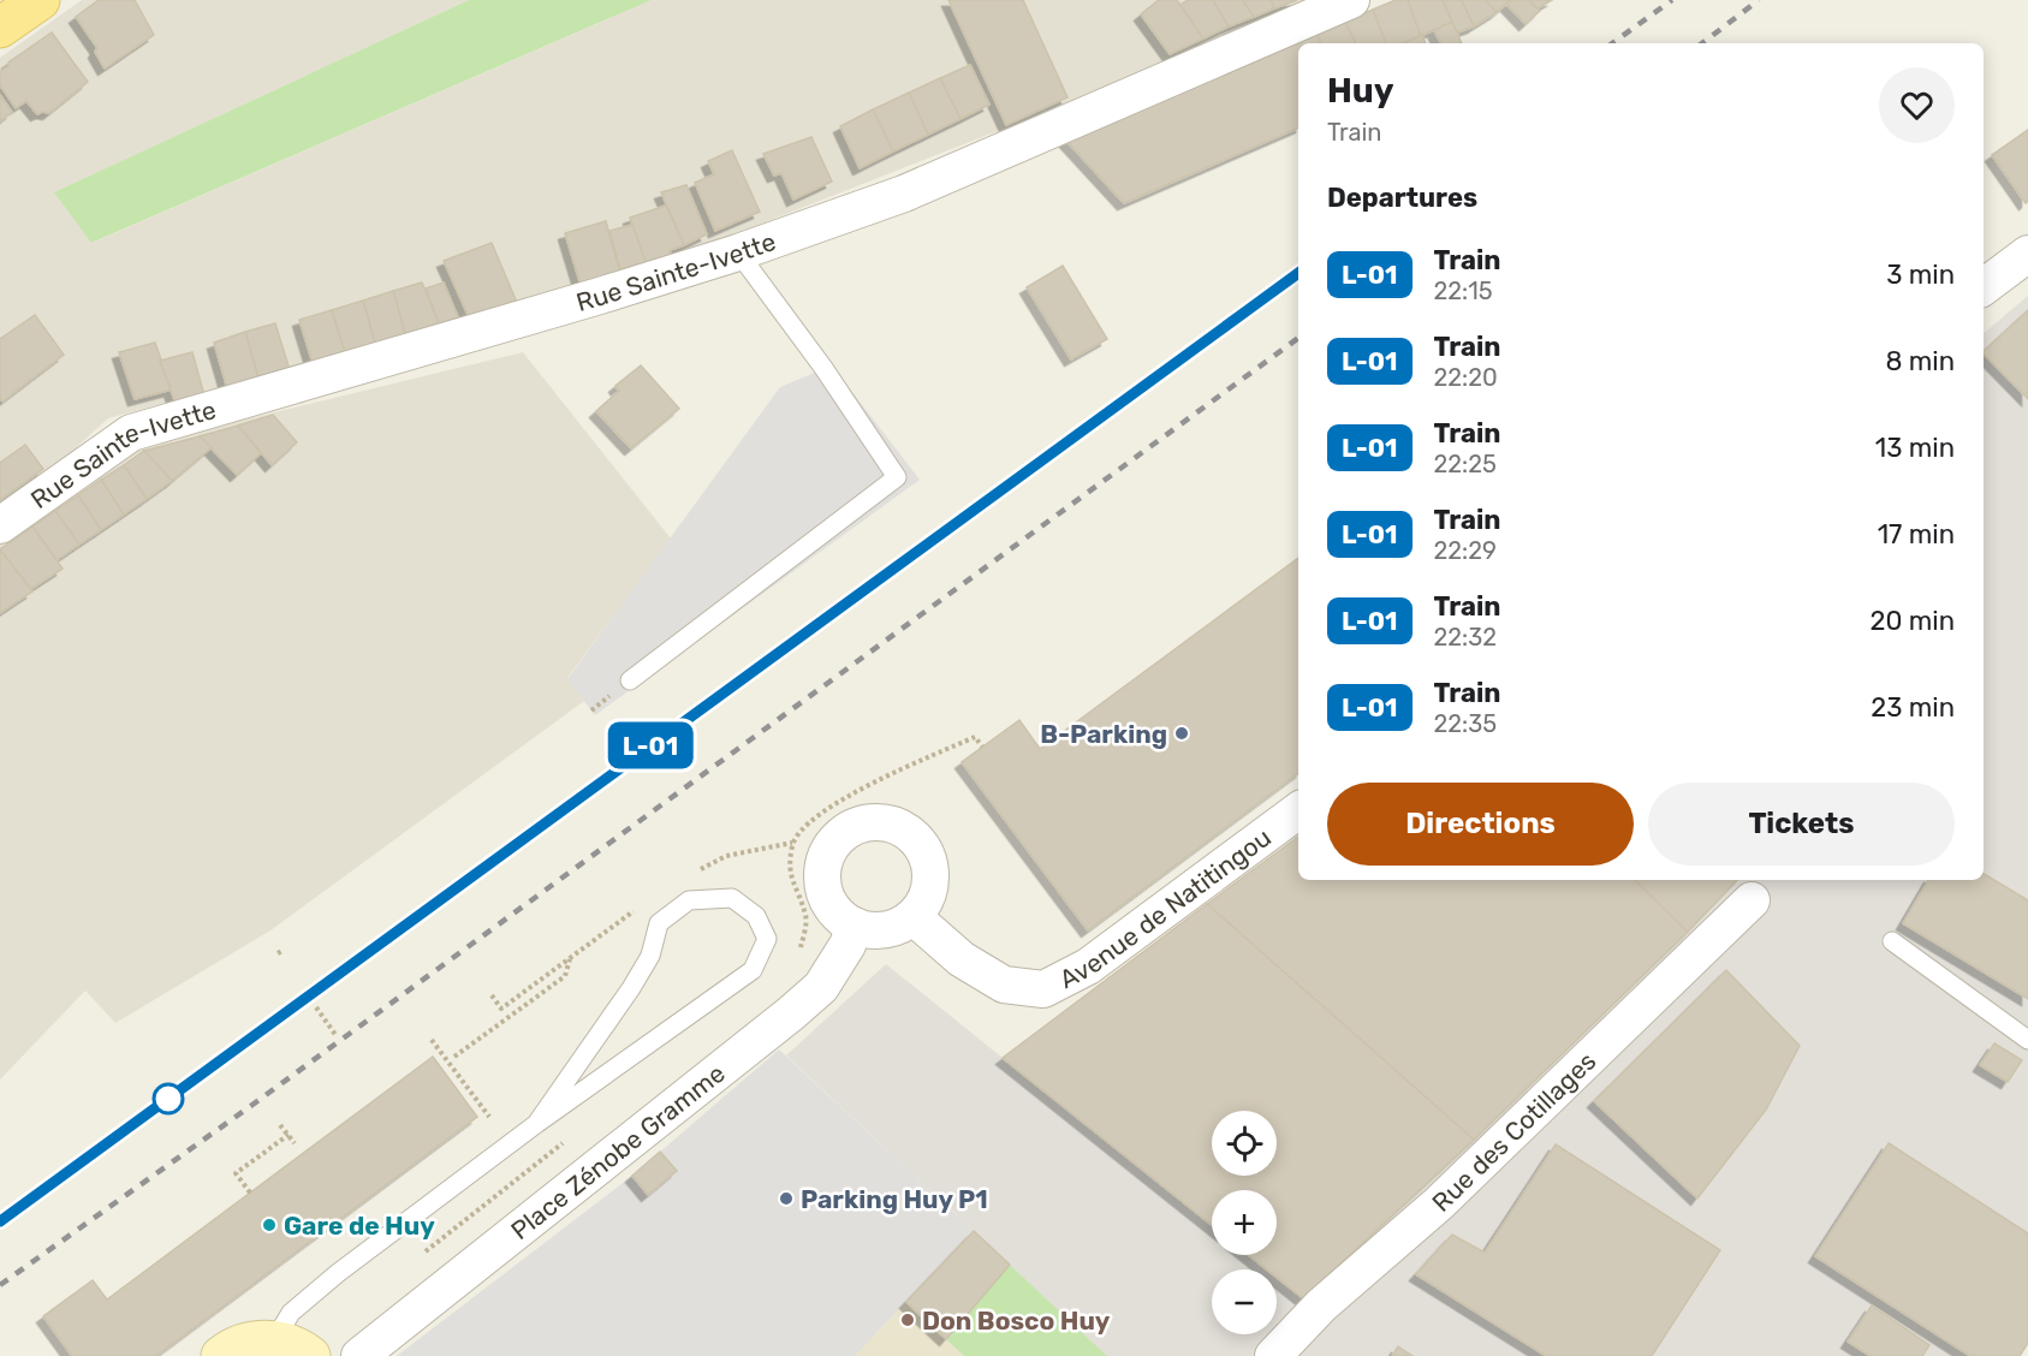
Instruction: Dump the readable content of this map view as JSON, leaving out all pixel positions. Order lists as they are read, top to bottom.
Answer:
{
  "streets": {
    "street": [
      "Rue Sainte-Ivette",
      "Avenue de Natitingou",
      "Rue des Cotillages",
      "Place Zénobe Gramme"
    ]
  },
  "crossings": [
    ["Avenue de Natitingou", "Place Zénobe Gramme"]
  ],
  "places": [
    "B-Parking",
    "Parking Huy P1",
    "Gare de Huy",
    "Don Bosco Huy"
  ],
  "page": {
    "on_map": "L-01",
    "heading": [
      ["Huy", "Train"],
      "Departures"
    ],
    "list": [
      {
        "mark": "L-01",
        "name": "Train",
        "note": "22:15",
        "value": "3 min"
      },
      {
        "mark": "L-01",
        "name": "Train",
        "note": "22:20",
        "value": "8 min"
      },
      {
        "mark": "L-01",
        "name": "Train",
        "note": "22:25",
        "value": "13 min"
      },
      {
        "mark": "L-01",
        "name": "Train",
        "note": "22:29",
        "value": "17 min"
      },
      {
        "mark": "L-01",
        "name": "Train",
        "note": "22:32",
        "value": "20 min"
      },
      {
        "mark": "L-01",
        "name": "Train",
        "note": "22:35",
        "value": "23 min"
      }
    ],
    "buttons": ["Directions", "Tickets"],
    "map_buttons": ["+", "−"]
  }
}
